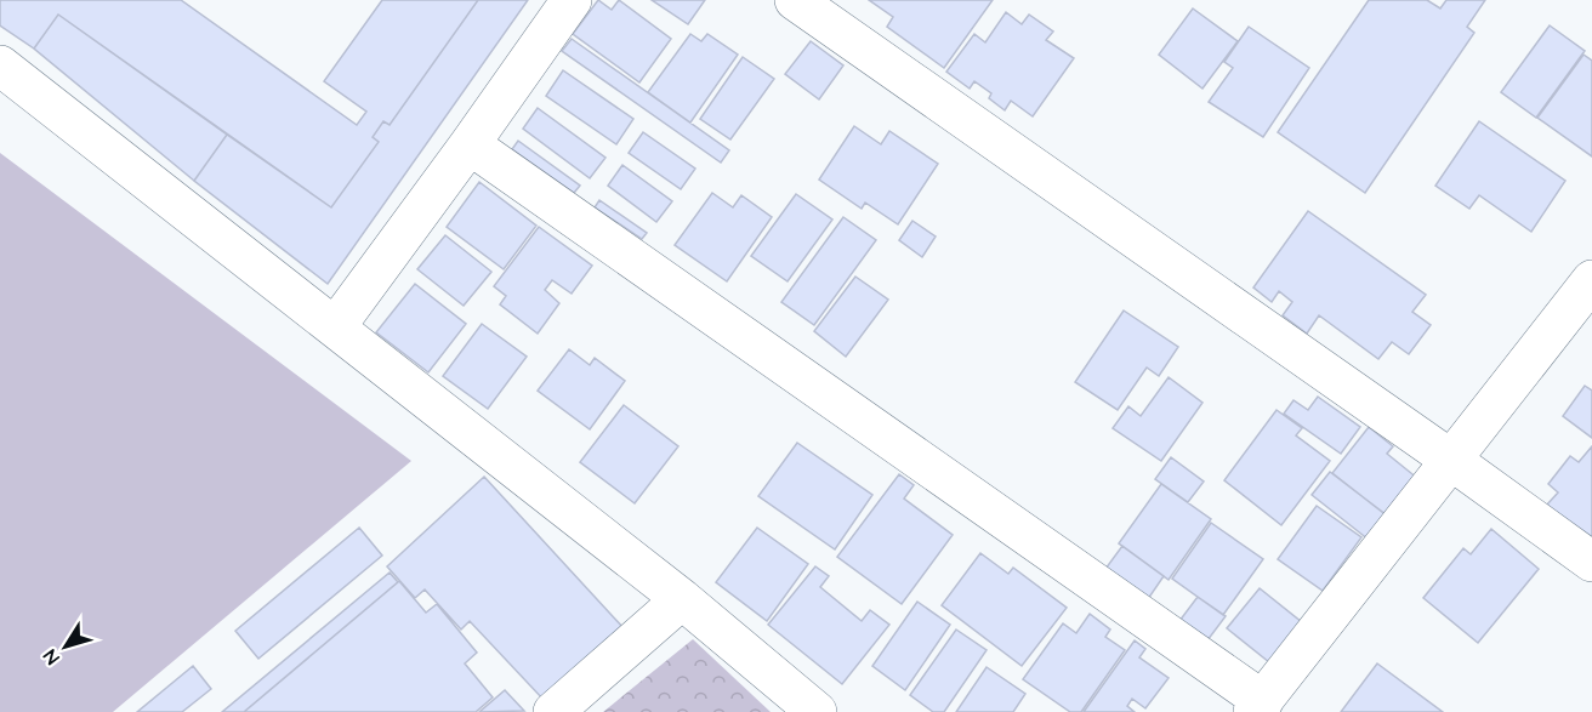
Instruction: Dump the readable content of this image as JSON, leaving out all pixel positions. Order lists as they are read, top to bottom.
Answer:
{
  "north": "bottom left"
}
